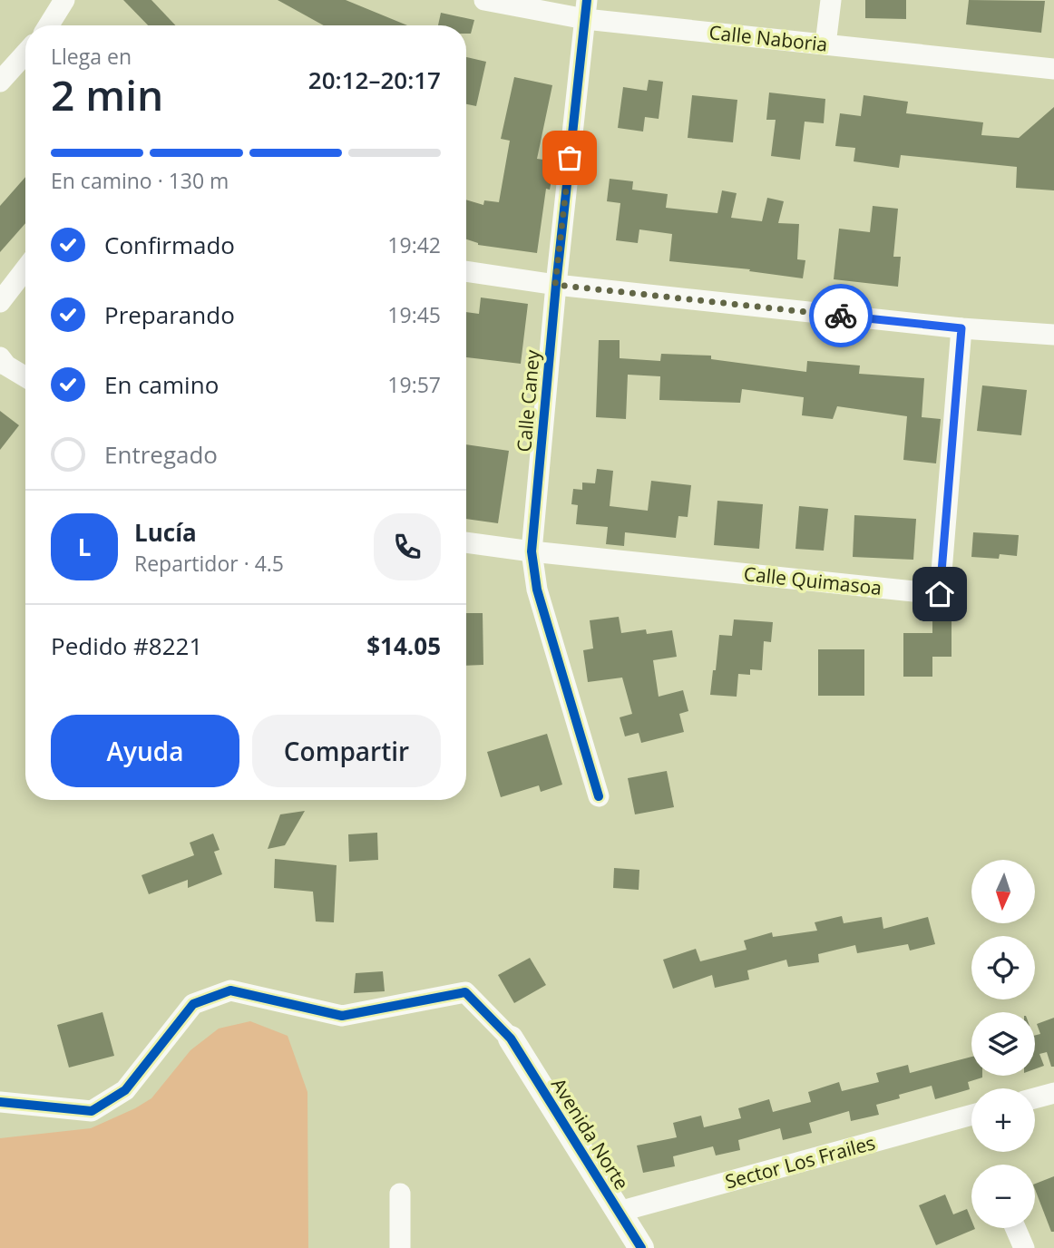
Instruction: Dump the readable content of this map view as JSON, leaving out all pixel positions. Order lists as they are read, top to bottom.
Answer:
{
  "streets": {
    "street": [
      "Calle Naboria",
      "Calle Caney",
      "Calle Quimasoa",
      "Avenida Norte",
      "Sector Los Frailes"
    ]
  },
  "crossings": [
    ["Calle Naboria", "Calle Caney"],
    ["Calle Caney", "Calle Quimasoa"],
    ["Avenida Norte", "Sector Los Frailes"]
  ],
  "north": "bottom",
  "page": {
    "heading": ["2 min", "Llega en", "20:12–20:17"],
    "panel": [
      "Lucía",
      "Repartidor · 4.5",
      "Pedido #8221",
      "$14.05"
    ],
    "bar": "En camino · 130 m",
    "list": [
      ["Confirmado", "19:42"],
      ["Preparando", "19:45"],
      ["En camino", "19:57"],
      "Entregado"
    ],
    "round": "L",
    "buttons": ["Ayuda", "Compartir"],
    "map_buttons": ["+", "−"]
  }
}
